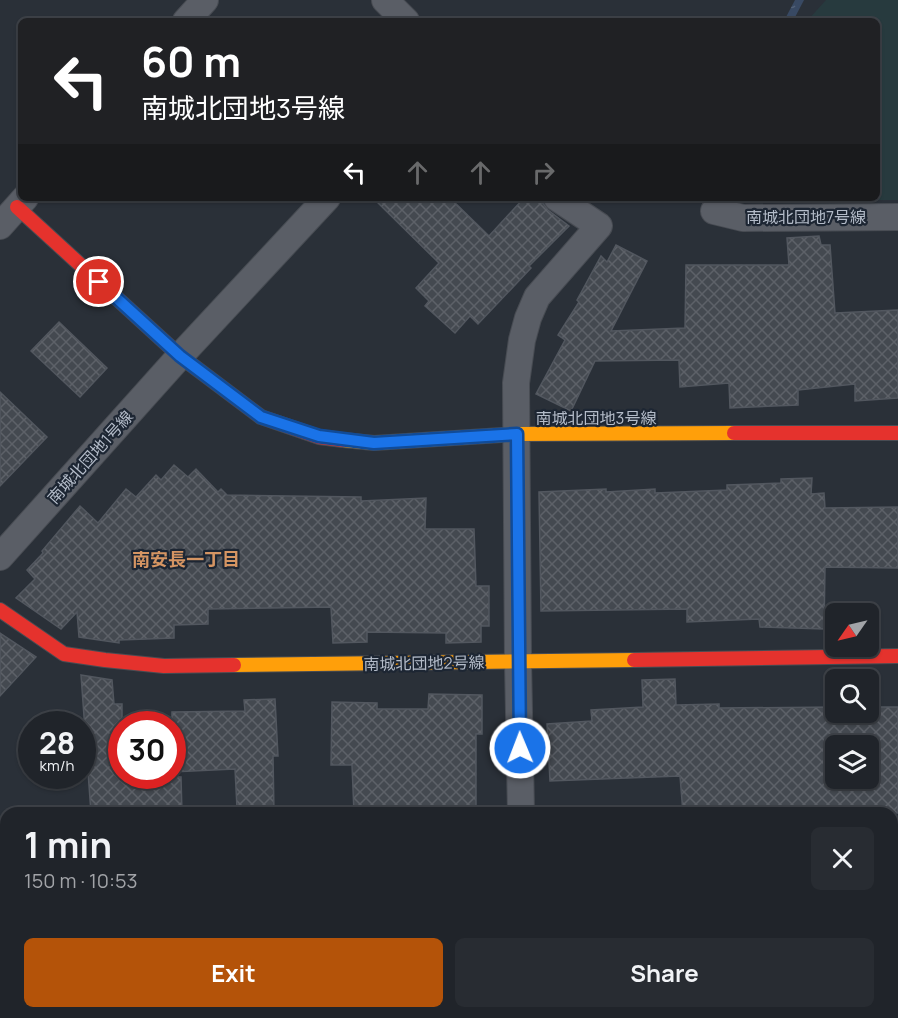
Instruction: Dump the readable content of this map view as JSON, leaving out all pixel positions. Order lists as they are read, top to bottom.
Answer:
{
  "streets": {
    "street": [
      "南城北団地7号線",
      "南城北団地3号線",
      "南城北団地1号線",
      "南城北団地2号線"
    ]
  },
  "crossings": [
    ["南城北団地3号線", "南城北団地1号線"]
  ],
  "districts": ["南安長一丁目"],
  "north": "bottom left",
  "page": {
    "turn": ["60 m", "南城北団地3号線"],
    "speed": "28 km/h",
    "limit": "30",
    "heading": ["1 min", "150 m · 10:53"],
    "buttons": ["Exit", "Share"]
  }
}
